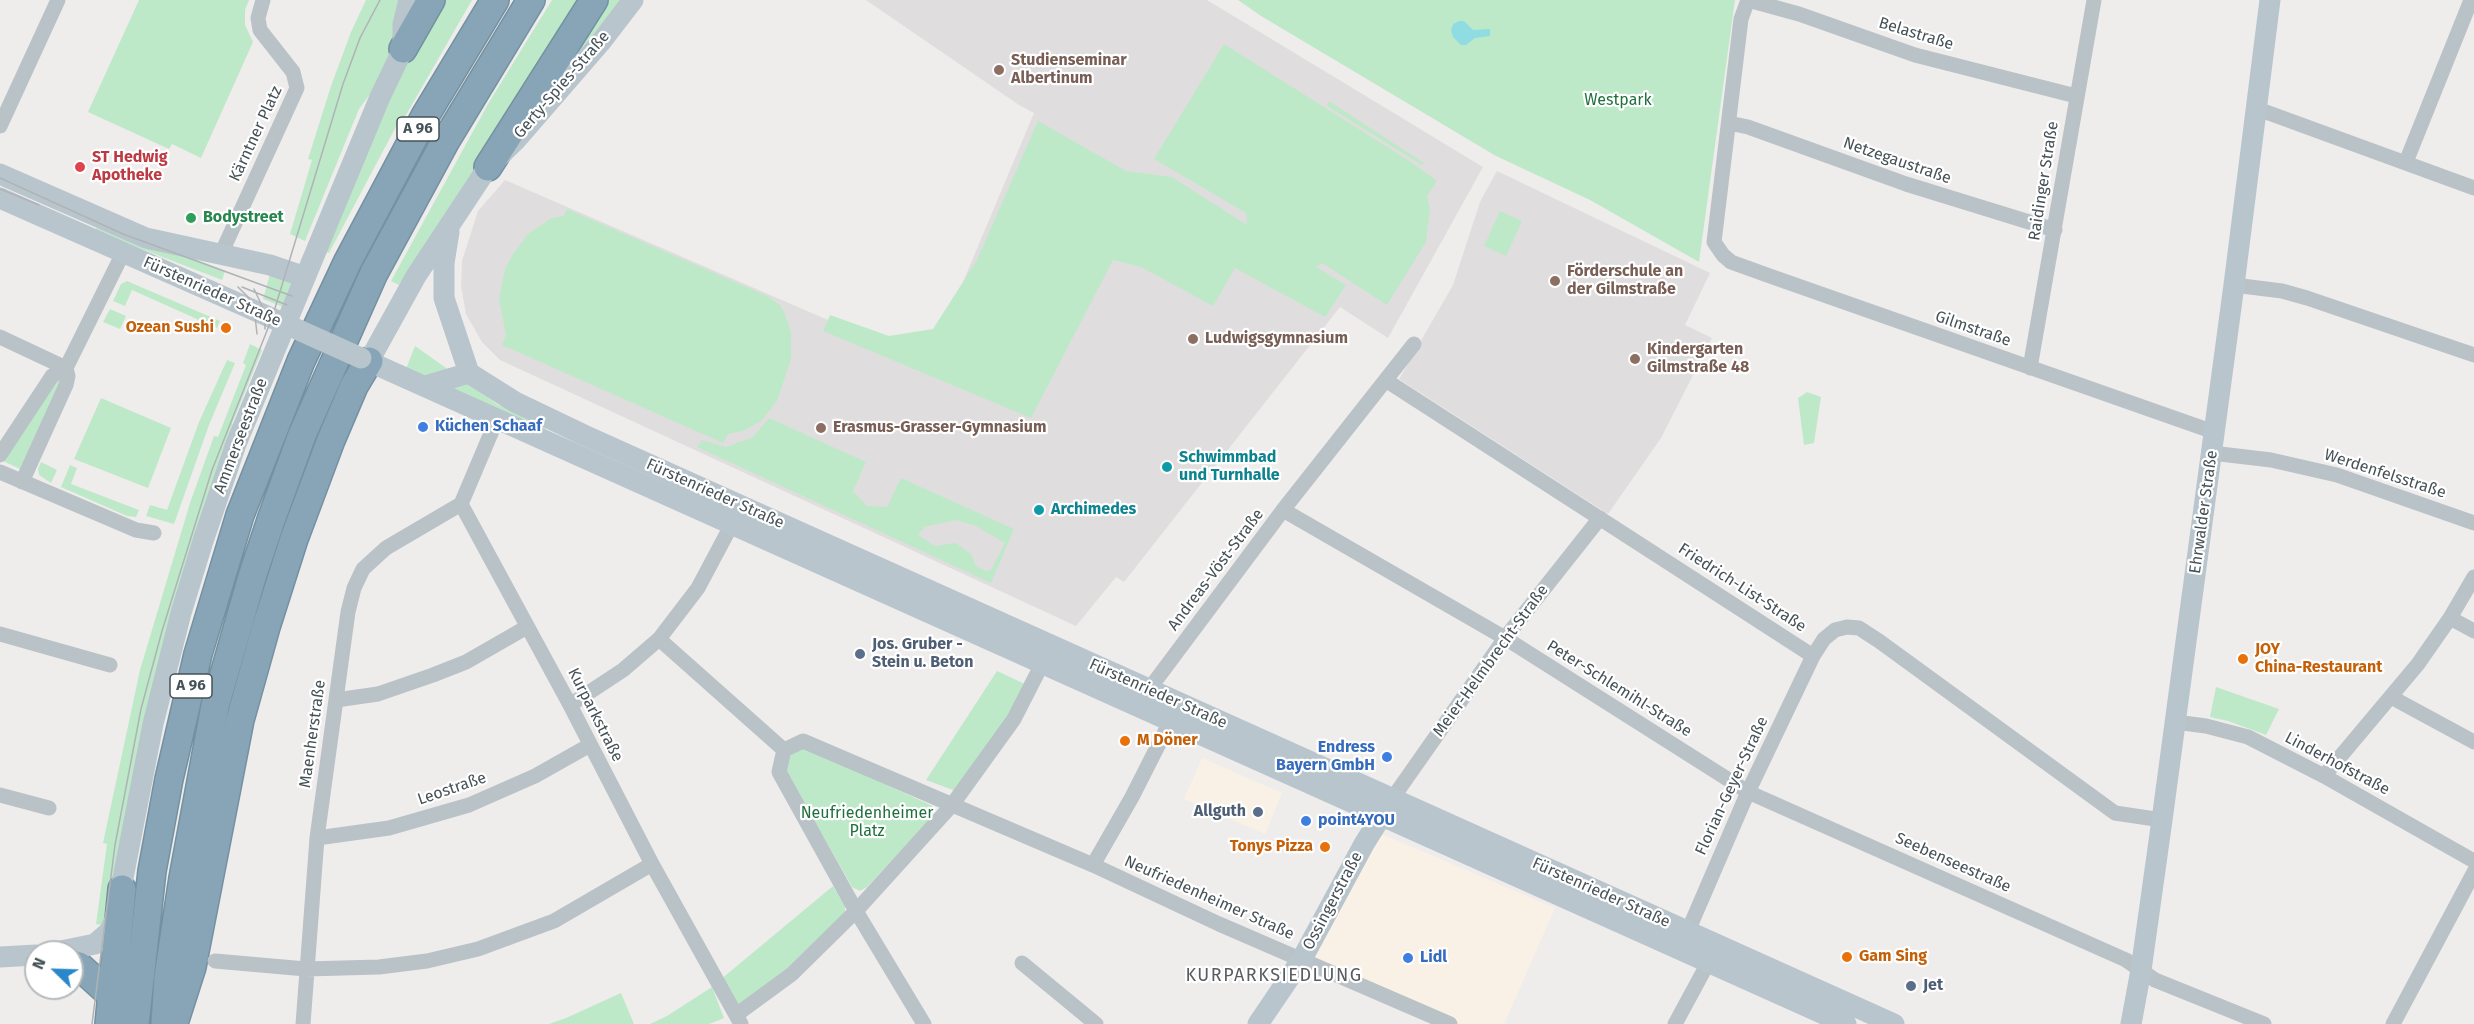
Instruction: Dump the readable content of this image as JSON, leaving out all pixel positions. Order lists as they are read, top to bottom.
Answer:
{
  "streets": {
    "highway": ["A 96"],
    "main road": [
      "Gerty-Spies-Straße",
      "Fürstenrieder Straße",
      "Ammerseestraße",
      "Ehrwalder Straße",
      "Ossingerstraße"
    ],
    "street": [
      "Belastraße",
      "Kärntner Platz",
      "Netzegaustraße",
      "Raidinger Straße",
      "Gilmstraße",
      "Werdenfelsstraße",
      "Andreas-Vöst-Straße",
      "Friedrich-List-Straße",
      "Meier-Helmbrecht-Straße",
      "Peter-Schlemihl-Straße",
      "Kurparkstraße",
      "Maenherstraße",
      "Linderhofstraße",
      "Florian-Geyer-Straße",
      "Leostraße",
      "Seebenseestraße",
      "Neufriedenheimer Straße"
    ]
  },
  "crossings": [
    ["Belastraße", "Raidinger Straße"],
    ["Kärntner Platz", "Fürstenrieder Straße"],
    ["Netzegaustraße", "Raidinger Straße"],
    ["Netzegaustraße", "Gilmstraße"],
    ["Raidinger Straße", "Gilmstraße"],
    ["Fürstenrieder Straße", "Ammerseestraße"],
    ["Fürstenrieder Straße", "Andreas-Vöst-Straße"],
    ["Fürstenrieder Straße", "Meier-Helmbrecht-Straße"],
    ["Fürstenrieder Straße", "Florian-Geyer-Straße"],
    ["Fürstenrieder Straße", "Ossingerstraße"],
    ["Gilmstraße", "Ehrwalder Straße"],
    ["Werdenfelsstraße", "Ehrwalder Straße"],
    ["Ehrwalder Straße", "Friedrich-List-Straße"],
    ["Ehrwalder Straße", "Linderhofstraße"],
    ["Ehrwalder Straße", "Seebenseestraße"],
    ["Andreas-Vöst-Straße", "Friedrich-List-Straße"],
    ["Andreas-Vöst-Straße", "Peter-Schlemihl-Straße"],
    ["Friedrich-List-Straße", "Meier-Helmbrecht-Straße"],
    ["Friedrich-List-Straße", "Florian-Geyer-Straße"],
    ["Meier-Helmbrecht-Straße", "Peter-Schlemihl-Straße"],
    ["Meier-Helmbrecht-Straße", "Ossingerstraße"],
    ["Peter-Schlemihl-Straße", "Florian-Geyer-Straße"],
    ["Peter-Schlemihl-Straße", "Seebenseestraße"],
    ["Kurparkstraße", "Maenherstraße"],
    ["Kurparkstraße", "Leostraße"],
    ["Maenherstraße", "Leostraße"],
    ["Florian-Geyer-Straße", "Seebenseestraße"],
    ["Neufriedenheimer Straße", "Ossingerstraße"]
  ],
  "districts": ["KURPARKSIEDLUNG"],
  "parks": ["Westpark", "Neufriedenheimer Platz"],
  "places": [
    "Studienseminar Albertinum",
    "ST Hedwig Apotheke",
    "Bodystreet",
    "Förderschule an der Gilmstraße",
    "Ozean Sushi",
    "Ludwigsgymnasium",
    "Kindergarten Gilmstraße 48",
    "Küchen Schaaf",
    "Erasmus-Grasser-Gymnasium",
    "Schwimmbad und Turnhalle",
    "Archimedes",
    "Jos. Gruber - Stein u. Beton",
    "JOY China-Restaurant",
    "M Döner",
    "Endress Bayern GmbH",
    "Allguth",
    "point4YOU",
    "Tonys Pizza",
    "Gam Sing",
    "Lidl",
    "Jet"
  ],
  "north": "top left"
}
